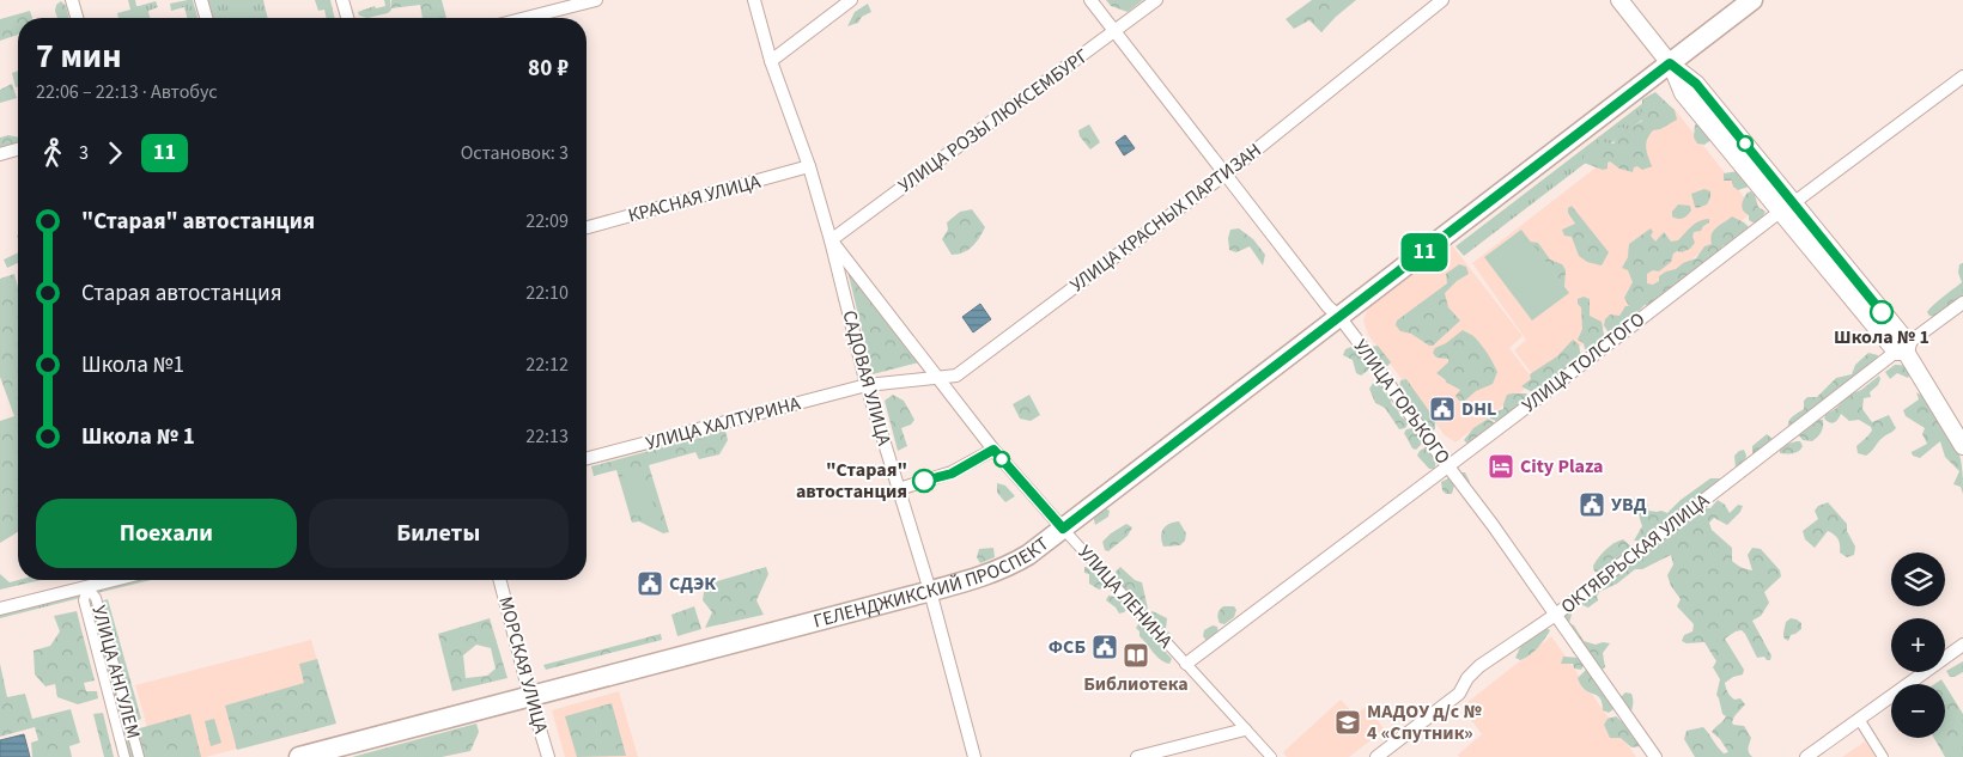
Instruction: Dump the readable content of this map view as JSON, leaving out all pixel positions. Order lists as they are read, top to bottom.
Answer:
{
  "streets": {
    "main road": ["ГЕЛЕНДЖИКСКИЙ ПРОСПЕКТ"],
    "street": [
      "УЛИЦА РОЗЫ ЛЮКСЕМБУРГ",
      "КРАСНАЯ УЛИЦА",
      "УЛИЦА КРАСНЫХ ПАРТИЗАН",
      "УЛИЦА ТОЛСТОГО",
      "САДОВАЯ УЛИЦА",
      "УЛИЦА ГОРЬКОГО",
      "УЛИЦА ХАЛТУРИНА",
      "ОКТЯБРЬСКАЯ УЛИЦА",
      "УЛИЦА ЛЕНИНА",
      "МОРСКАЯ УЛИЦА",
      "УЛИЦА АНГУЛЕМ"
    ]
  },
  "crossings": [
    ["УЛИЦА РОЗЫ ЛЮКСЕМБУРГ", "САДОВАЯ УЛИЦА"],
    ["УЛИЦА РОЗЫ ЛЮКСЕМБУРГ", "УЛИЦА ГОРЬКОГО"],
    ["КРАСНАЯ УЛИЦА", "САДОВАЯ УЛИЦА"],
    ["УЛИЦА КРАСНЫХ ПАРТИЗАН", "САДОВАЯ УЛИЦА"],
    ["УЛИЦА КРАСНЫХ ПАРТИЗАН", "УЛИЦА ГОРЬКОГО"],
    ["УЛИЦА КРАСНЫХ ПАРТИЗАН", "УЛИЦА ХАЛТУРИНА"],
    ["УЛИЦА КРАСНЫХ ПАРТИЗАН", "УЛИЦА ЛЕНИНА"],
    ["УЛИЦА ТОЛСТОГО", "УЛИЦА ГОРЬКОГО"],
    ["УЛИЦА ТОЛСТОГО", "УЛИЦА ЛЕНИНА"],
    ["САДОВАЯ УЛИЦА", "УЛИЦА ХАЛТУРИНА"],
    ["САДОВАЯ УЛИЦА", "ГЕЛЕНДЖИКСКИЙ ПРОСПЕКТ"],
    ["САДОВАЯ УЛИЦА", "УЛИЦА ЛЕНИНА"],
    ["УЛИЦА ГОРЬКОГО", "ОКТЯБРЬСКАЯ УЛИЦА"],
    ["УЛИЦА ГОРЬКОГО", "ГЕЛЕНДЖИКСКИЙ ПРОСПЕКТ"],
    ["ГЕЛЕНДЖИКСКИЙ ПРОСПЕКТ", "УЛИЦА ЛЕНИНА"],
    ["ГЕЛЕНДЖИКСКИЙ ПРОСПЕКТ", "МОРСКАЯ УЛИЦА"]
  ],
  "places": {
    "other": ["Школа № 1", "\"Старая\" автостанция"],
    "public building": [
      "DHL",
      "УВД",
      "СДЭК",
      "ФСБ"
    ],
    "hotel": ["City Plaza"],
    "library": ["Библиотека"],
    "school or university": ["МАДОУ д/с № 4 «Спутник»"]
  },
  "lines": ["bus line 11"],
  "page": {
    "on_map": "11",
    "heading": ["7 мин", "22:06 – 22:13 · Автобус", "80 ₽"],
    "legs": ["3", "11", "Остановок: 3"],
    "list": [
      {
        "name": "\"Старая\" автостанция",
        "value": "22:09"
      },
      {
        "name": "Старая автостанция",
        "value": "22:10"
      },
      {
        "name": "Школа №1",
        "value": "22:12"
      },
      {
        "name": "Школа № 1",
        "value": "22:13"
      }
    ],
    "buttons": ["Поехали", "Билеты"],
    "map_buttons": ["+", "−"]
  }
}
